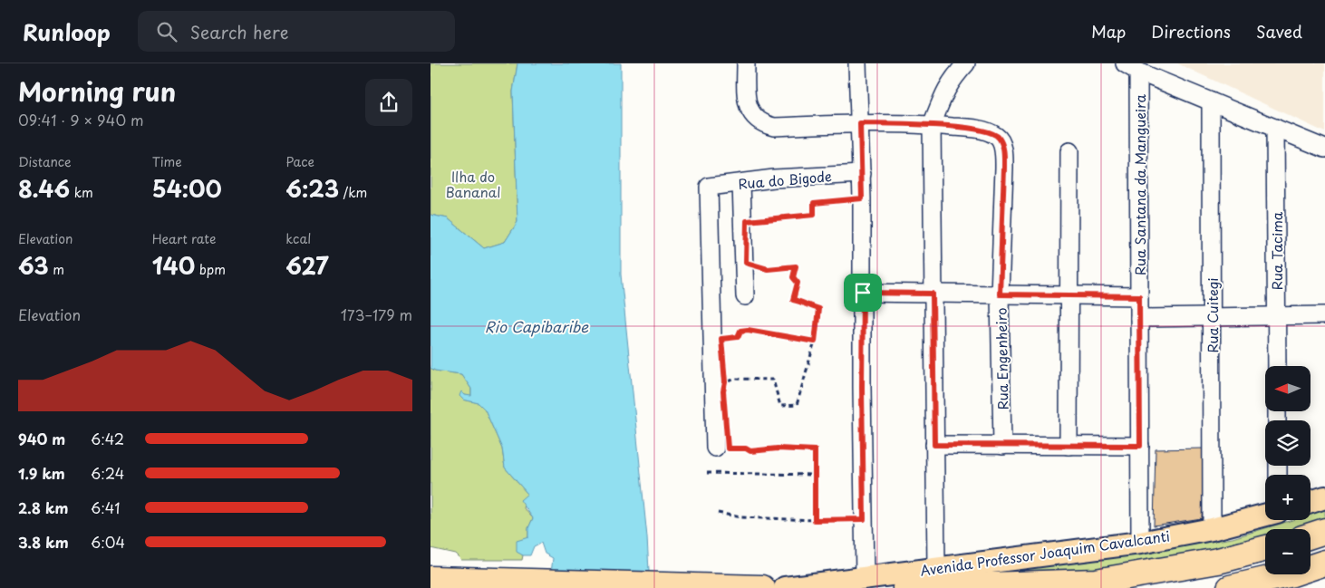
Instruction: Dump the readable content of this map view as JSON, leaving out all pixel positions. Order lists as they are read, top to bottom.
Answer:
{
  "streets": {
    "highway": ["Avenida Professor Joaquim Cavalcanti"],
    "street": [
      "Rua do Bigode",
      "Rua Santana da Mangueira",
      "Rua Tacima",
      "Rua Cuitegi",
      "Rua Engenheiro"
    ]
  },
  "crossings": [
    ["Rua Santana da Mangueira", "Avenida Professor Joaquim Cavalcanti"],
    ["Rua Cuitegi", "Avenida Professor Joaquim Cavalcanti"]
  ],
  "water": ["Rio Capibaribe"],
  "parks": ["Ilha do Bananal"],
  "north": "left",
  "page": {
    "header": "Runloop",
    "search": "Search here",
    "nav": ["Map", "Directions", "Saved"],
    "heading": ["Morning run", "09:41 · 9 × 940 m"],
    "stats": [
      ["Distance", "8.46 km"],
      ["Time", "54:00"],
      ["Pace", "6:23 /km"],
      ["Elevation", "63 m"],
      ["Heart rate", "140 bpm"],
      ["kcal", "627"]
    ],
    "chart": ["Elevation", "173–179 m"],
    "map_buttons": ["+", "−"],
    "list": [
      {
        "name": "940 m",
        "note": "6:42"
      },
      {
        "name": "1.9 km",
        "note": "6:24"
      },
      {
        "name": "2.8 km",
        "note": "6:41"
      },
      {
        "name": "3.8 km",
        "note": "6:04"
      }
    ]
  }
}
